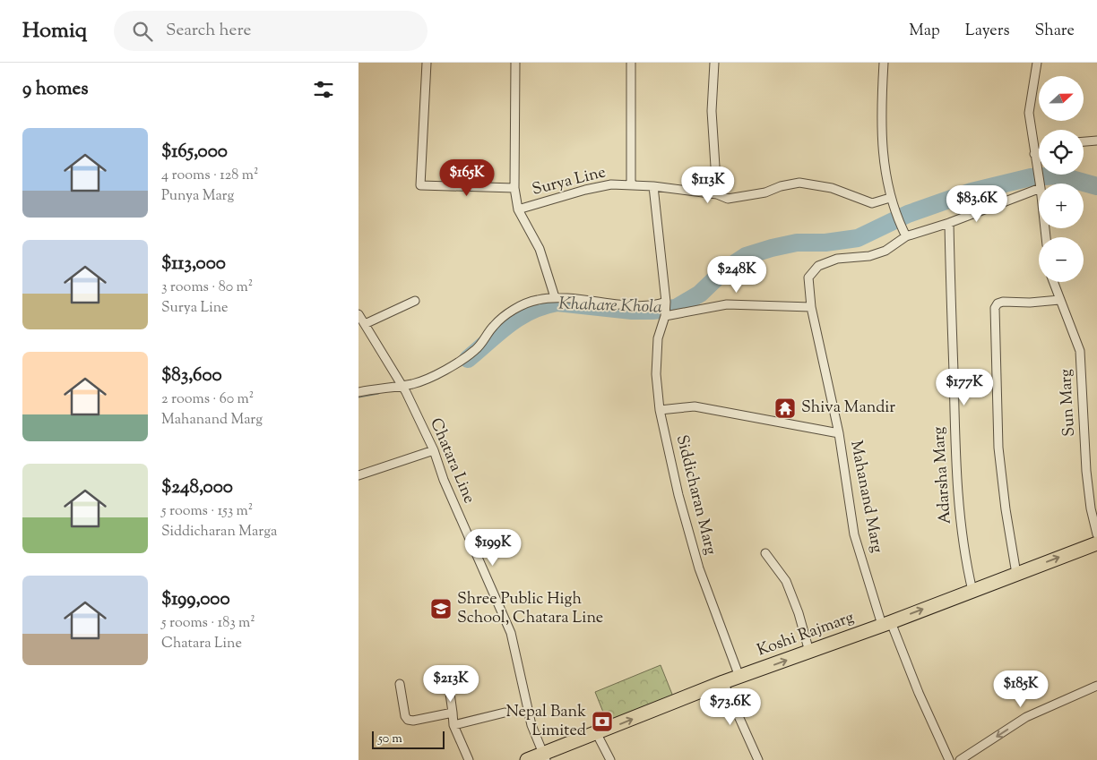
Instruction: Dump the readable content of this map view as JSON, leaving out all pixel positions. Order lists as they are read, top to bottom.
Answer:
{
  "streets": {
    "main road": ["Koshi Rajmarg"],
    "street": [
      "Surya Line",
      "Sun Marg",
      "Chatara Line",
      "Adarsha Marg",
      "Siddicharan Marg",
      "Mahanand Marg"
    ]
  },
  "crossings": [
    ["Surya Line", "Siddicharan Marg"],
    ["Chatara Line", "Koshi Rajmarg"],
    ["Adarsha Marg", "Mahanand Marg"],
    ["Adarsha Marg", "Koshi Rajmarg"],
    ["Siddicharan Marg", "Koshi Rajmarg"],
    ["Mahanand Marg", "Koshi Rajmarg"]
  ],
  "one_way": ["Koshi Rajmarg"],
  "water": ["Khahare Khola"],
  "places": {
    "temple": ["Shiva Mandir"],
    "school or university": ["Shree Public High School, Chatara Line"],
    "bank": ["Nepal Bank Limited"]
  },
  "scale_bar": "50 m",
  "north": "right",
  "page": {
    "header": "Homiq",
    "search": "Search here",
    "nav": ["Map", "Layers", "Share"],
    "heading": "9 homes",
    "map_buttons": ["+", "−"],
    "list": [
      {
        "name": "$165,000",
        "note": "4 rooms · 128 m² · Punya Marg"
      },
      {
        "name": "$113,000",
        "note": "3 rooms · 80 m² · Surya Line"
      },
      {
        "name": "$83,600",
        "note": "2 rooms · 60 m² · Mahanand Marg"
      },
      {
        "name": "$248,000",
        "note": "5 rooms · 153 m² · Siddicharan Marga"
      },
      {
        "name": "$199,000",
        "note": "5 rooms · 183 m² · Chatara Line"
      }
    ],
    "price": [
      "$165K",
      "$113K",
      "$83.6K",
      "$248K",
      "$177K",
      "$199K",
      "$213K",
      "$185K",
      "$73.6K"
    ],
    "scale": "50 m"
  }
}
